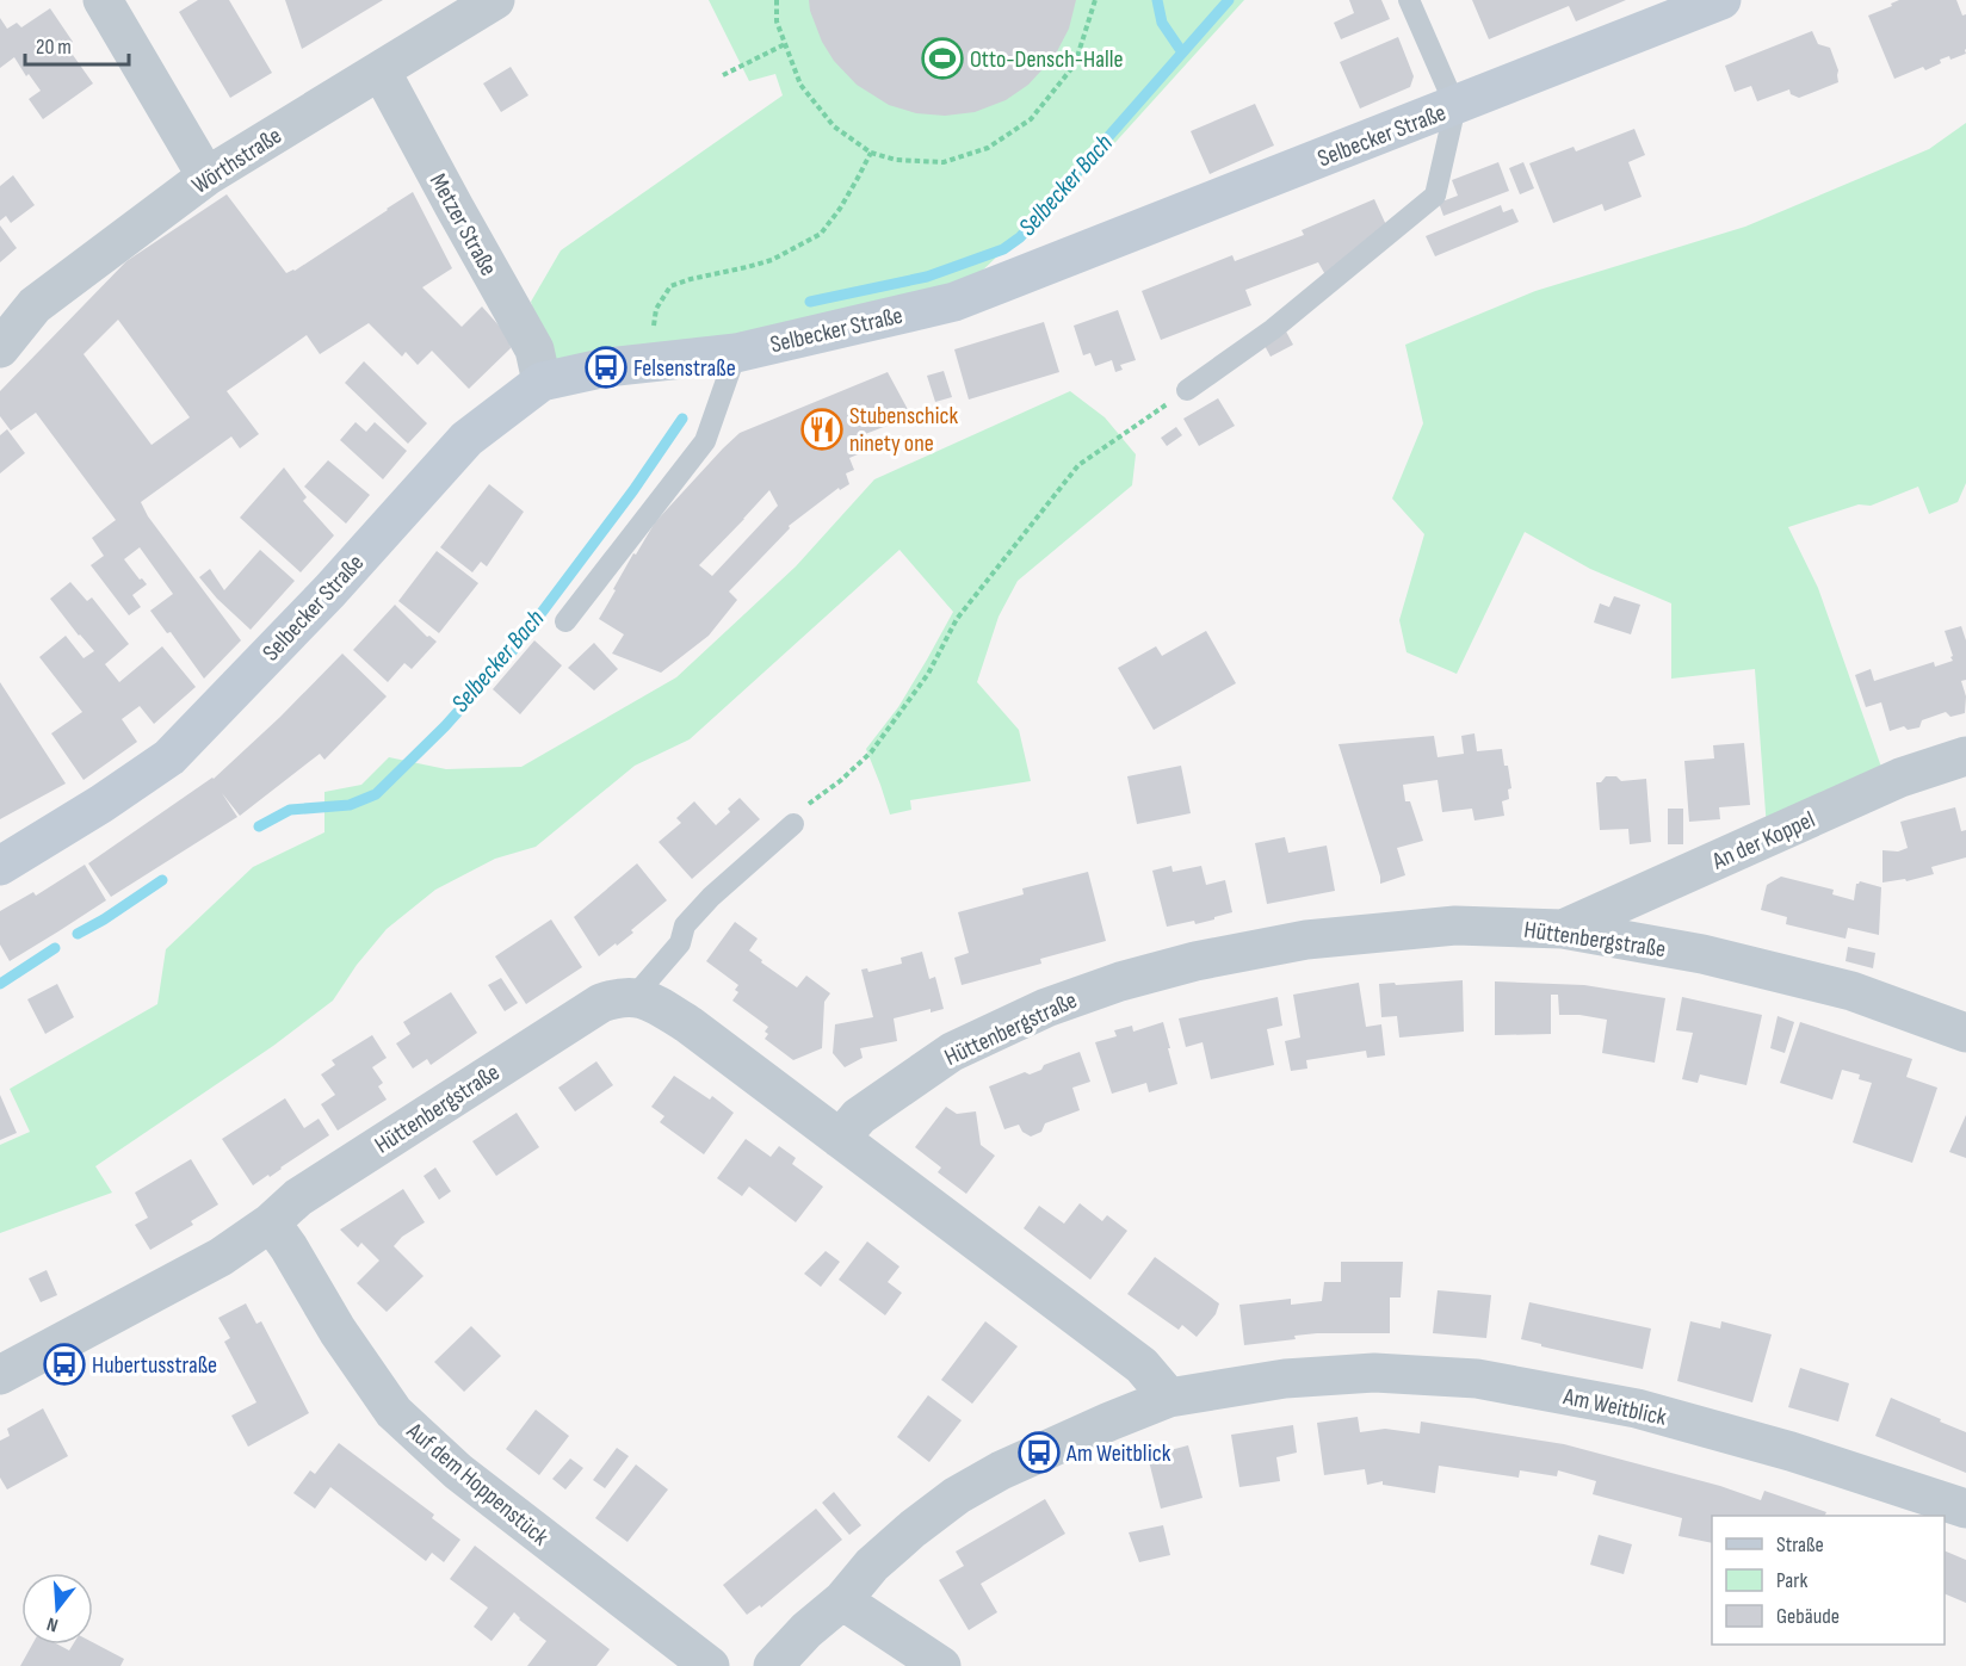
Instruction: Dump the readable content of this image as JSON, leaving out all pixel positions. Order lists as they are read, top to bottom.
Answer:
{
  "streets": {
    "main road": ["Selbecker Straße"],
    "street": [
      "Wörthstraße",
      "Metzer Straße",
      "An der Koppel",
      "Hüttenbergstraße",
      "Am Weitblick",
      "Auf dem Hoppenstück"
    ]
  },
  "crossings": [
    ["Selbecker Straße", "Metzer Straße"],
    ["Wörthstraße", "Metzer Straße"],
    ["An der Koppel", "Hüttenbergstraße"],
    ["Hüttenbergstraße", "Auf dem Hoppenstück"]
  ],
  "water": ["Selbecker Bach"],
  "places": {
    "sports": ["Otto-Densch-Halle"],
    "bus stop": ["Felsenstraße", "Hubertusstraße", "Am Weitblick"],
    "restaurant": ["Stubenschick ninety one"]
  },
  "legend": ["Straße", "Park", "Gebäude"],
  "scale_bar": "20 m",
  "north": "bottom"
}
